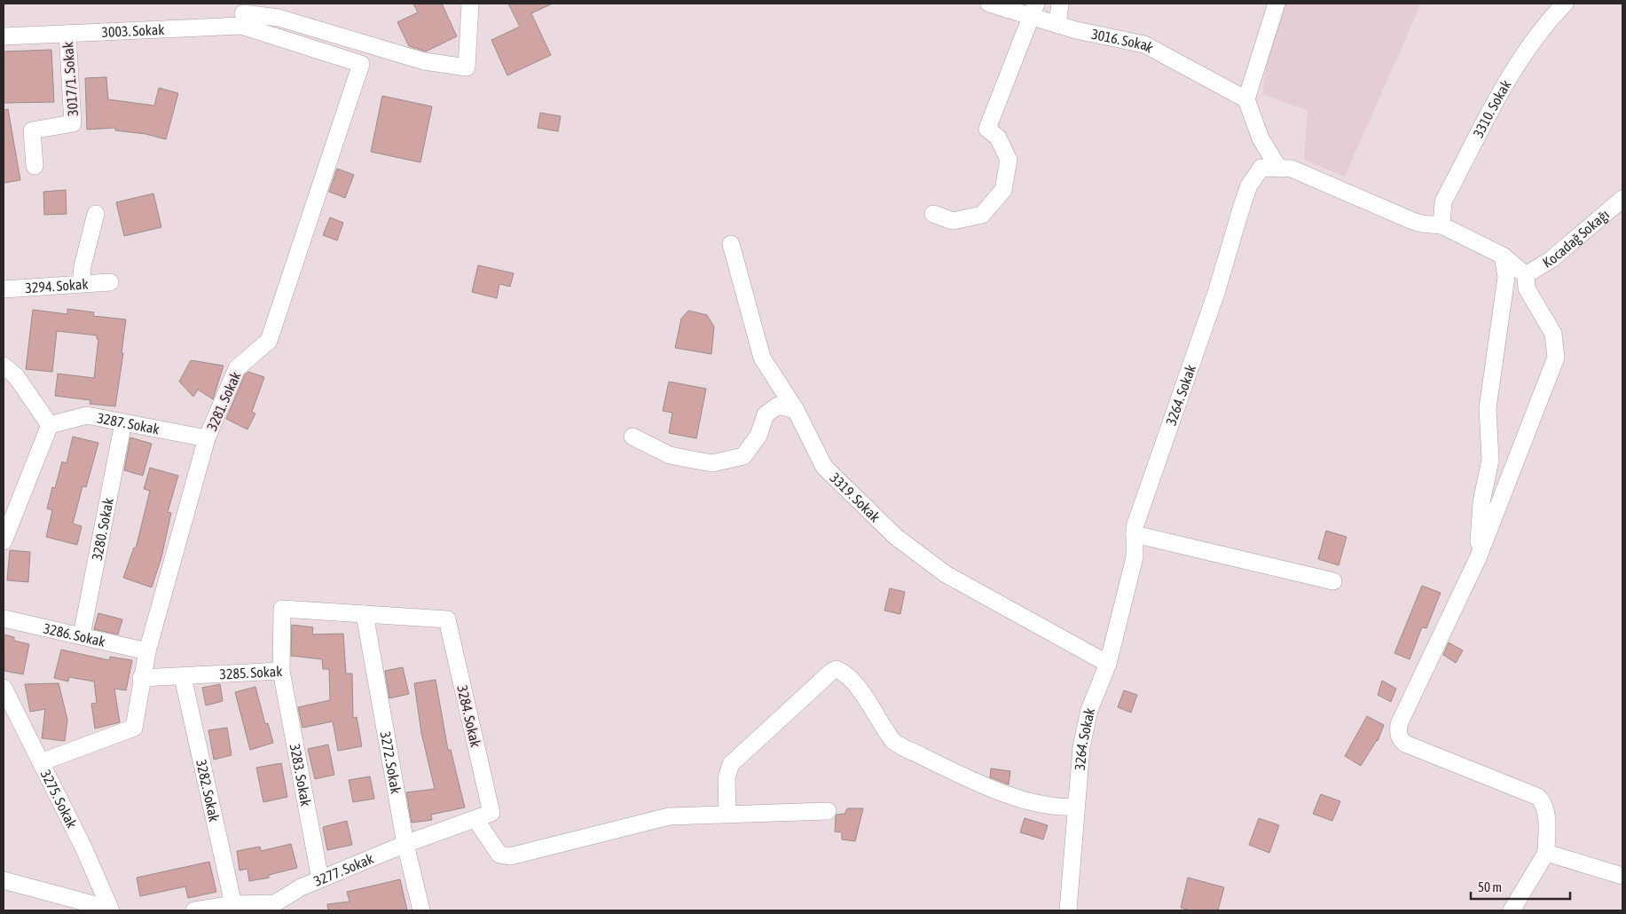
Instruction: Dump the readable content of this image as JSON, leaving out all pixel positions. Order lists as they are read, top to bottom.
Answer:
{
  "streets": {
    "street": [
      "3003. Sokak",
      "3016. Sokak",
      "3017/1. Sokak",
      "3310. Sokak",
      "Kocadağ Sokağı",
      "3294. Sokak",
      "3264. Sokak",
      "3281. Sokak",
      "3287. Sokak",
      "3319. Sokak",
      "3280. Sokak",
      "3286. Sokak",
      "3285. Sokak",
      "3284. Sokak",
      "3272. Sokak",
      "3283. Sokak",
      "3282. Sokak",
      "3275. Sokak",
      "3277. Sokak"
    ]
  },
  "crossings": [
    ["3003. Sokak", "3017/1. Sokak"],
    ["3003. Sokak", "3281. Sokak"],
    ["3310. Sokak", "3264. Sokak"],
    ["Kocadağ Sokağı", "3264. Sokak"],
    ["3264. Sokak", "3319. Sokak"],
    ["3281. Sokak", "3287. Sokak"],
    ["3281. Sokak", "3286. Sokak"],
    ["3281. Sokak", "3285. Sokak"],
    ["3287. Sokak", "3280. Sokak"],
    ["3280. Sokak", "3286. Sokak"],
    ["3285. Sokak", "3284. Sokak"],
    ["3285. Sokak", "3272. Sokak"],
    ["3285. Sokak", "3283. Sokak"],
    ["3285. Sokak", "3282. Sokak"],
    ["3284. Sokak", "3277. Sokak"],
    ["3272. Sokak", "3277. Sokak"],
    ["3283. Sokak", "3277. Sokak"],
    ["3282. Sokak", "3277. Sokak"]
  ],
  "scale_bar": "50 m"
}
